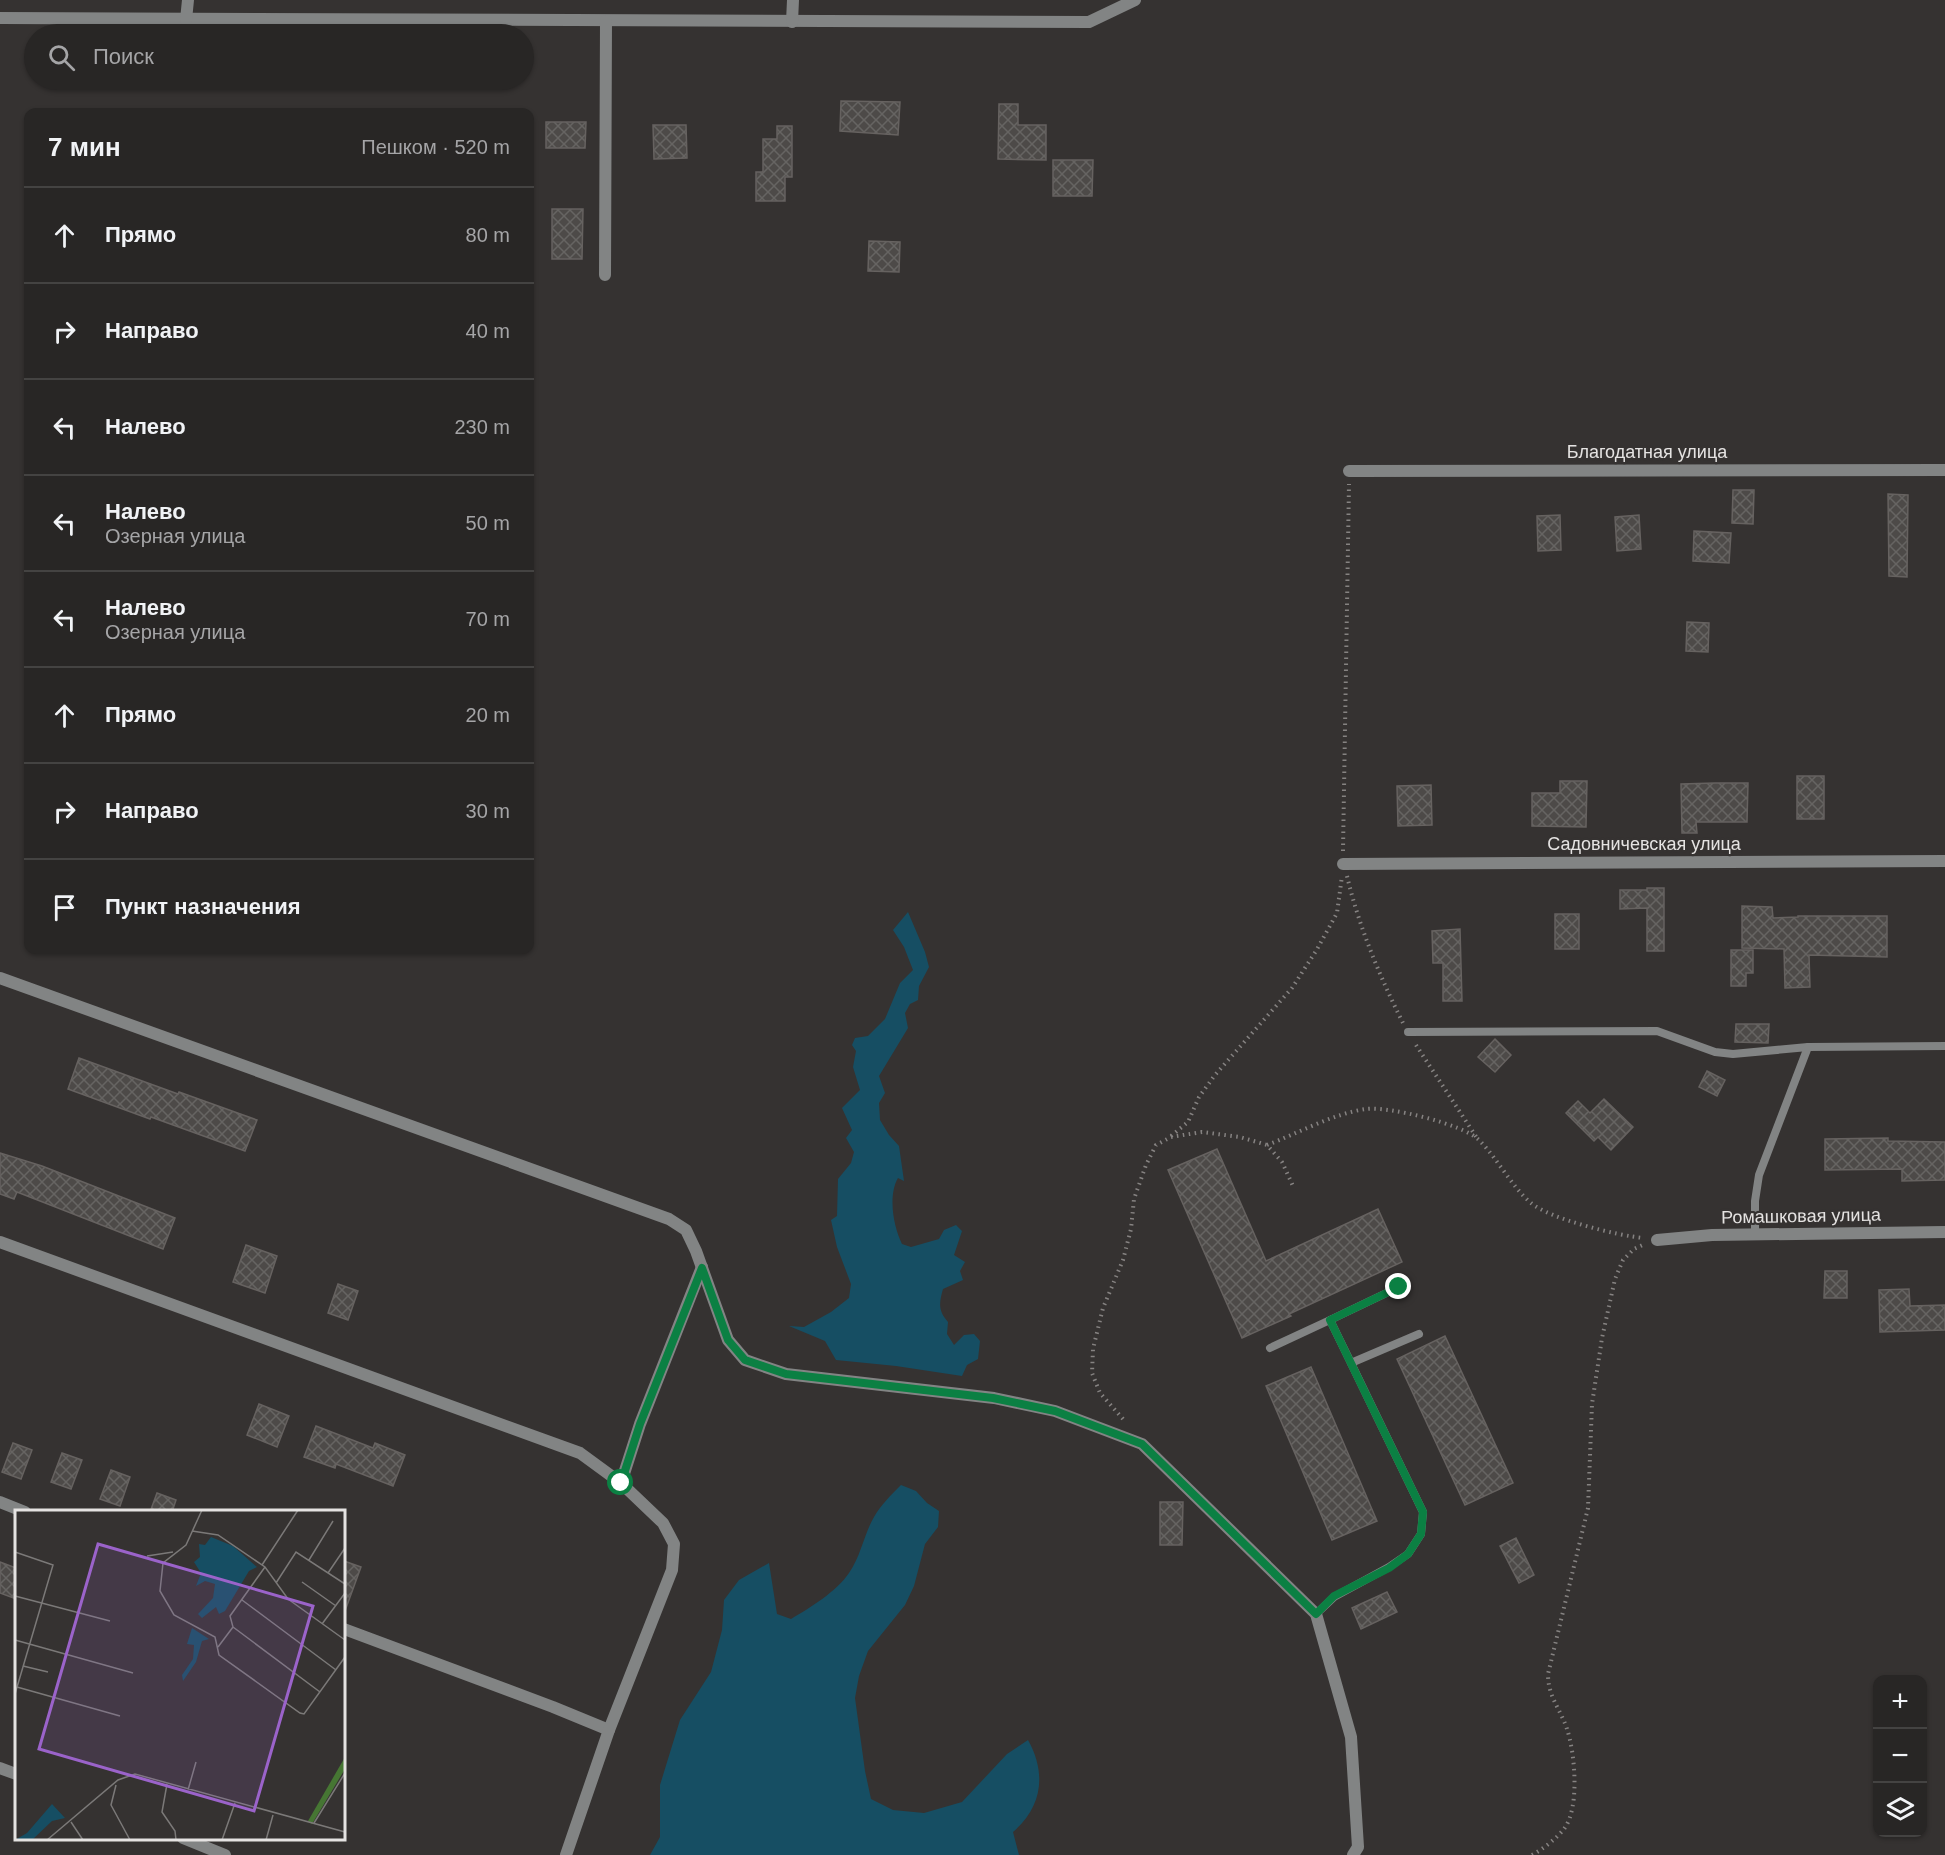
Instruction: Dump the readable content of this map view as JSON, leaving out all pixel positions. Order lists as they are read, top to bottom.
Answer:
{
  "streets": {
    "street": ["Благодатная улица", "Садовничевская улица", "Ромашковая улица"]
  },
  "page": {
    "search": "Поиск",
    "heading": ["7 мин", "Пешком · 520 m"],
    "list": [
      ["Прямо", "80 m"],
      ["Направо", "40 m"],
      ["Налево", "230 m"],
      ["Налево", "Озерная улица", "50 m"],
      ["Налево", "Озерная улица", "70 m"],
      ["Прямо", "20 m"],
      ["Направо", "30 m"],
      "Пункт назначения"
    ],
    "map_buttons": ["+", "−"]
  }
}
